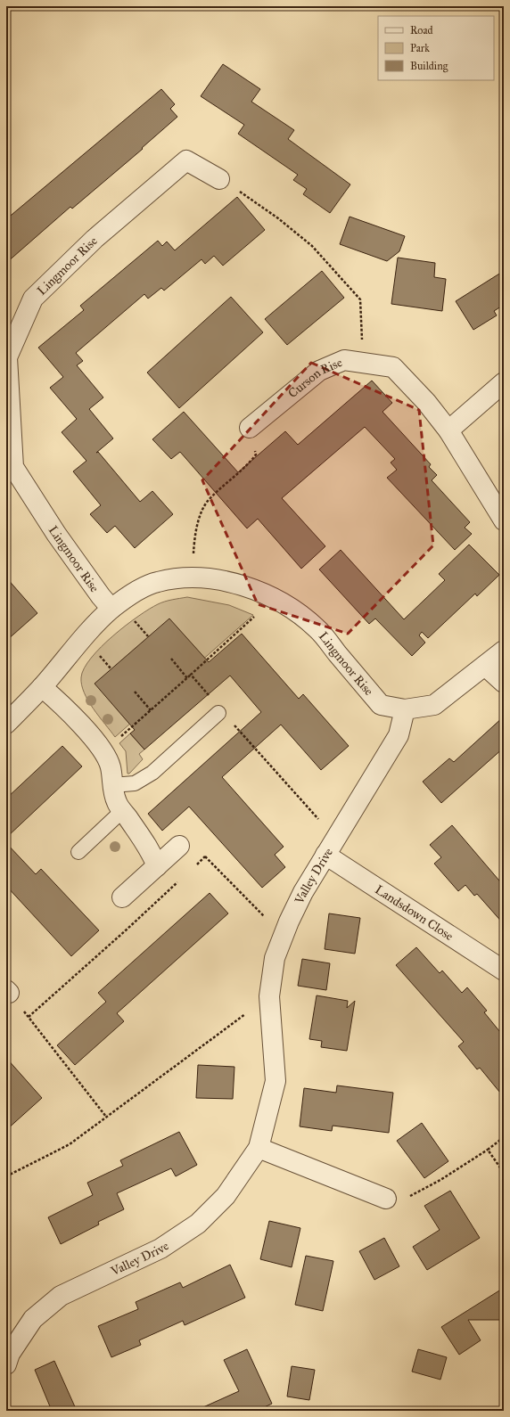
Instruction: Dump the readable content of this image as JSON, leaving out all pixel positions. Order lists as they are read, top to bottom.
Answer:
{
  "streets": {
    "street": [
      "Lingmoor Rise",
      "Curson Rise",
      "Valley Drive",
      "Landsdown Close"
    ]
  },
  "crossings": [
    ["Lingmoor Rise", "Valley Drive"],
    ["Valley Drive", "Landsdown Close"]
  ],
  "legend": ["Road", "Park", "Building"]
}
